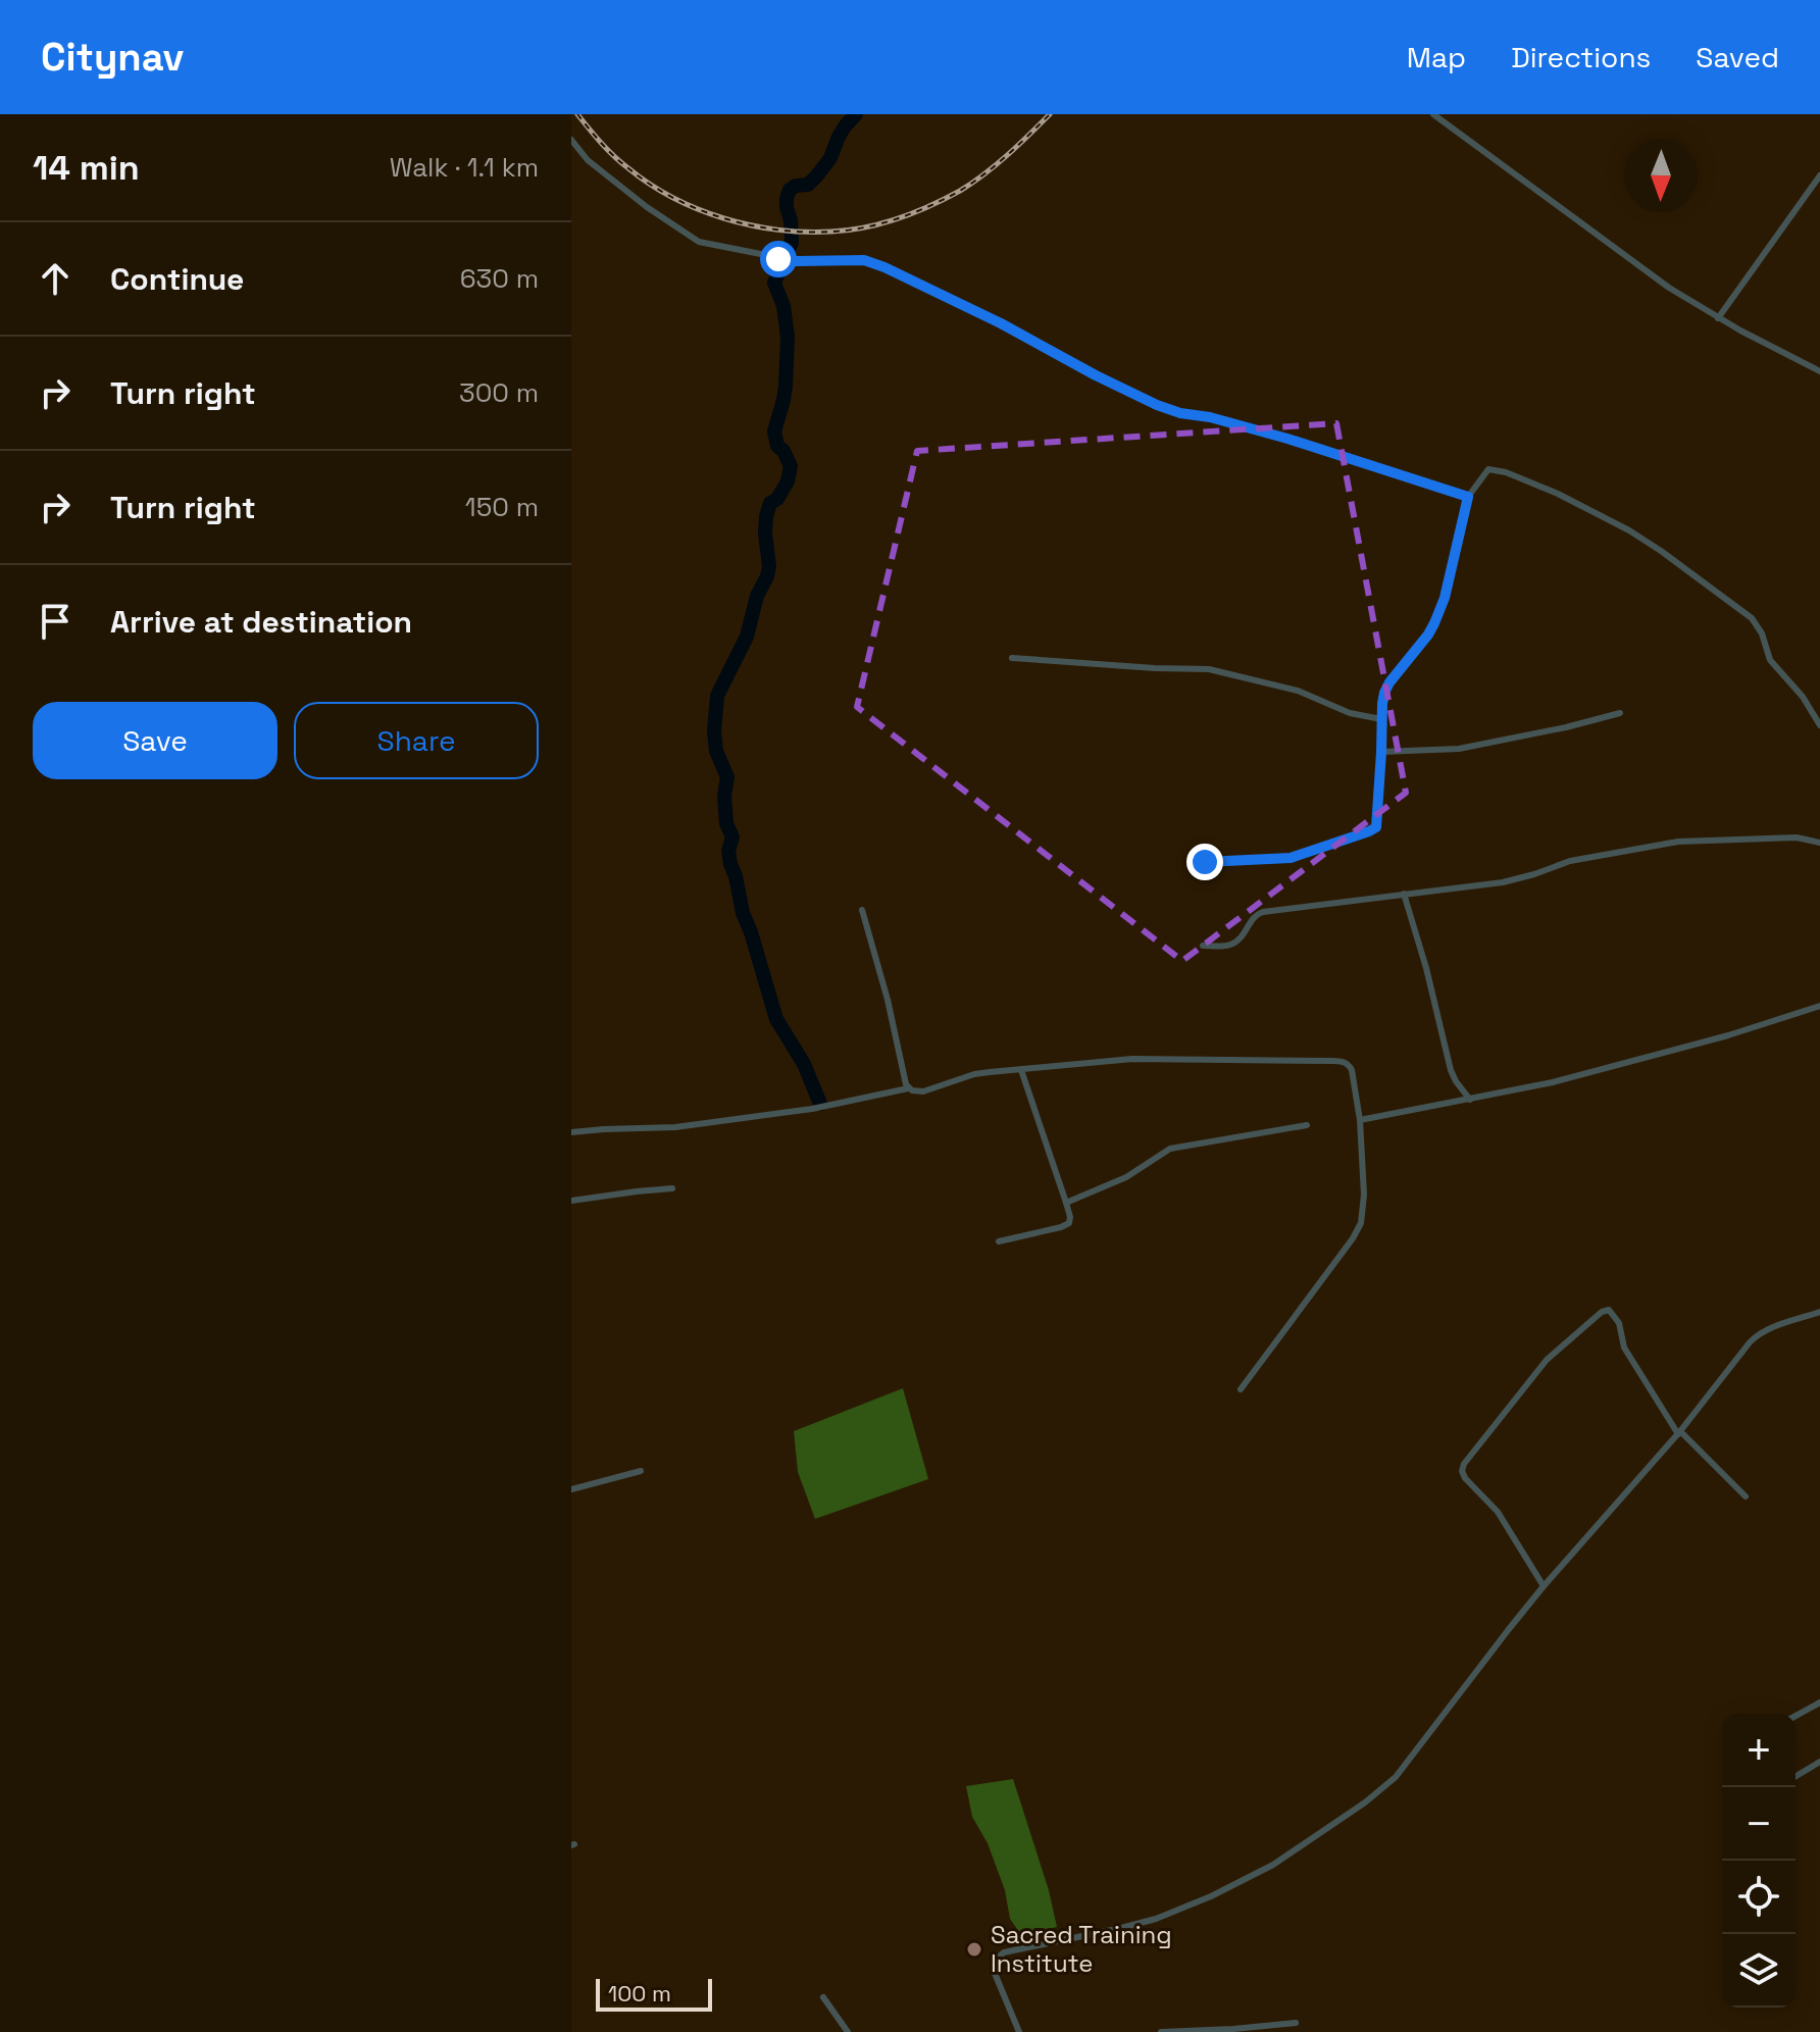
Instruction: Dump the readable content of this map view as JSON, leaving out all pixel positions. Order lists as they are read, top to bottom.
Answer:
{
  "places": ["Sacred Training Institute"],
  "scale_bar": "100 m",
  "north": "bottom",
  "page": {
    "header": "Citynav",
    "nav": ["Map", "Directions", "Saved"],
    "heading": ["14 min", "Walk · 1.1 km"],
    "list": [
      ["Continue", "630 m"],
      ["Turn right", "300 m"],
      ["Turn right", "150 m"],
      "Arrive at destination"
    ],
    "buttons": ["Save", "Share"],
    "map_buttons": ["+", "−"],
    "scale": "100 m"
  }
}
